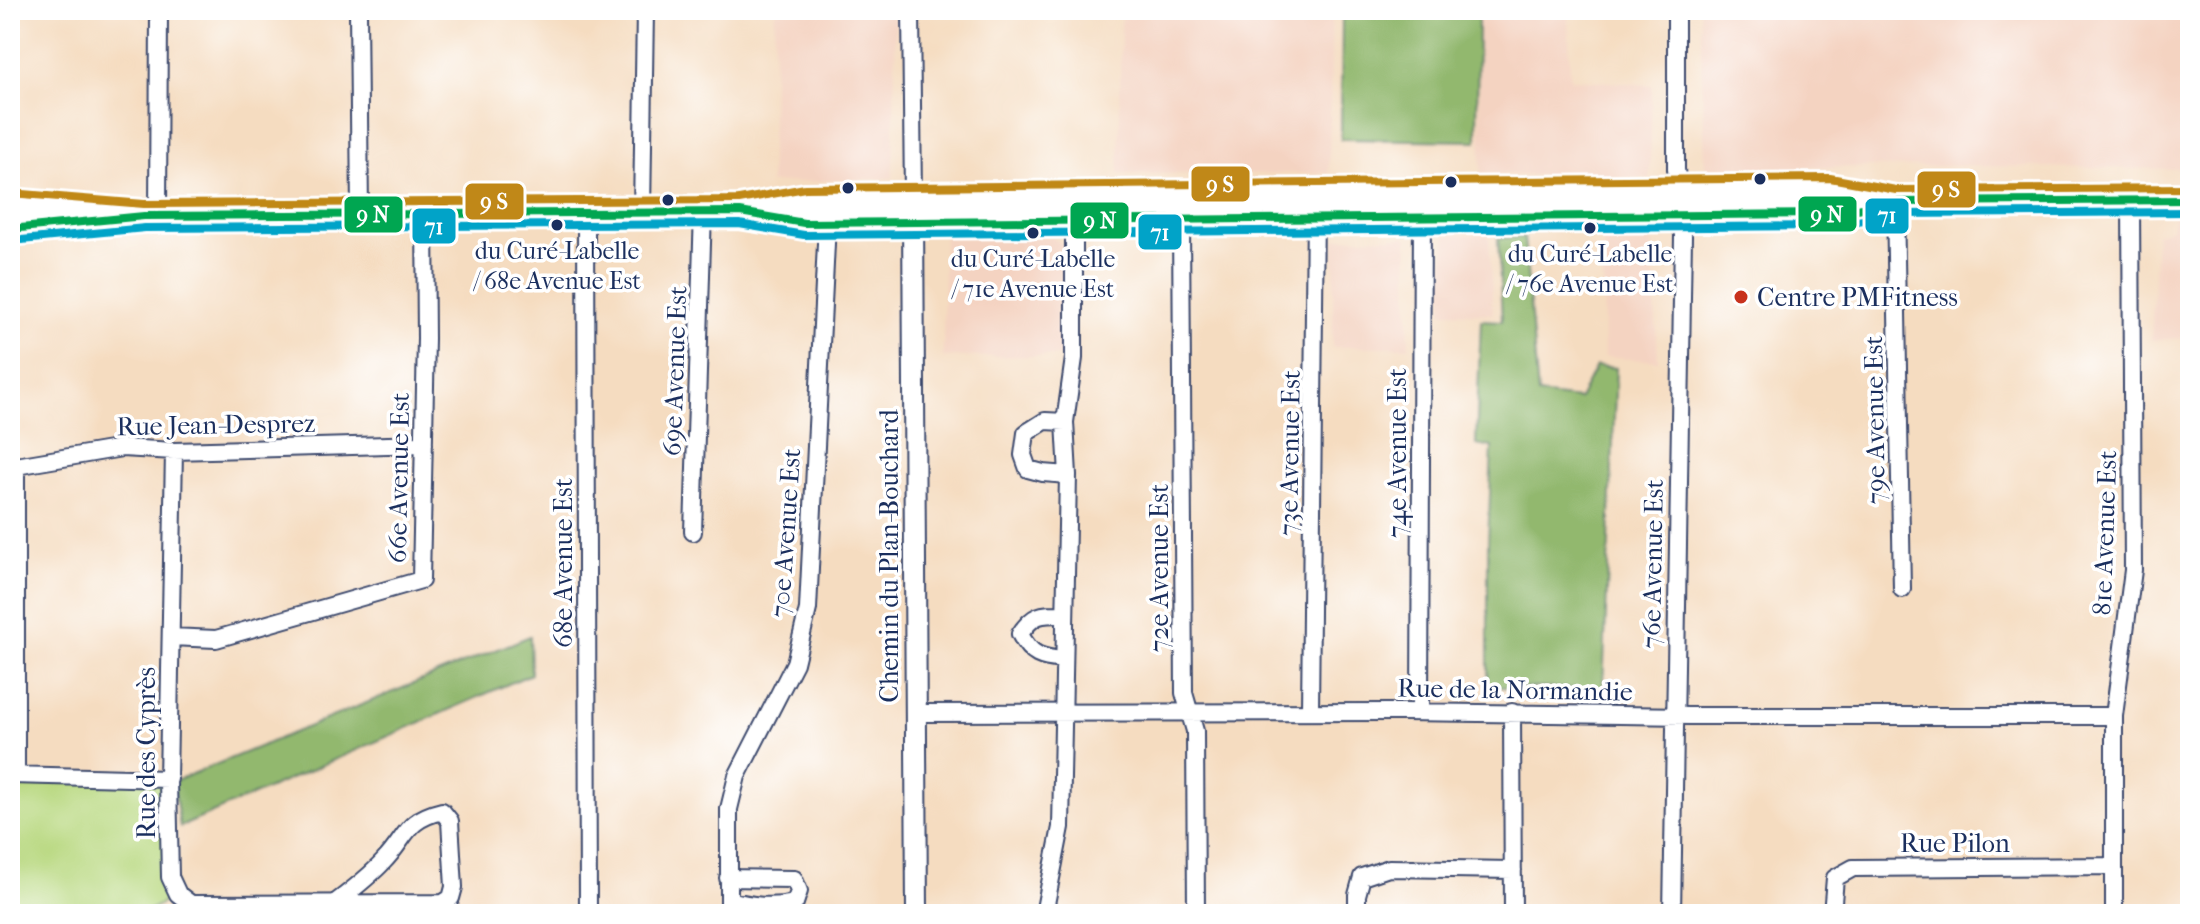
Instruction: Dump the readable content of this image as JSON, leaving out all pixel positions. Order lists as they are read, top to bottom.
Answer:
{
  "streets": {
    "street": [
      "69e Avenue Est",
      "79e Avenue Est",
      "Rue Jean-Desprez",
      "73e Avenue Est",
      "74e Avenue Est",
      "66e Avenue Est",
      "70e Avenue Est",
      "81e Avenue Est",
      "Chemin du Plan-Bouchard",
      "68e Avenue Est",
      "76e Avenue Est",
      "72e Avenue Est",
      "Rue de la Normandie",
      "Rue des Cyprès",
      "Rue Pilon"
    ]
  },
  "crossings": [
    ["Rue Jean-Desprez", "66e Avenue Est"],
    ["Rue Jean-Desprez", "Rue des Cyprès"],
    ["73e Avenue Est", "Rue de la Normandie"],
    ["74e Avenue Est", "Rue de la Normandie"],
    ["66e Avenue Est", "Rue des Cyprès"],
    ["81e Avenue Est", "Rue de la Normandie"],
    ["81e Avenue Est", "Rue Pilon"],
    ["Chemin du Plan-Bouchard", "Rue de la Normandie"],
    ["76e Avenue Est", "Rue de la Normandie"],
    ["72e Avenue Est", "Rue de la Normandie"]
  ],
  "places": [
    "du Curé-Labelle / 68e Avenue Est",
    "du Curé-Labelle / 76e Avenue Est",
    "du Curé-Labelle / 71e Avenue Est",
    "Centre PMFitness"
  ],
  "lines": ["transit line 71"]
}
